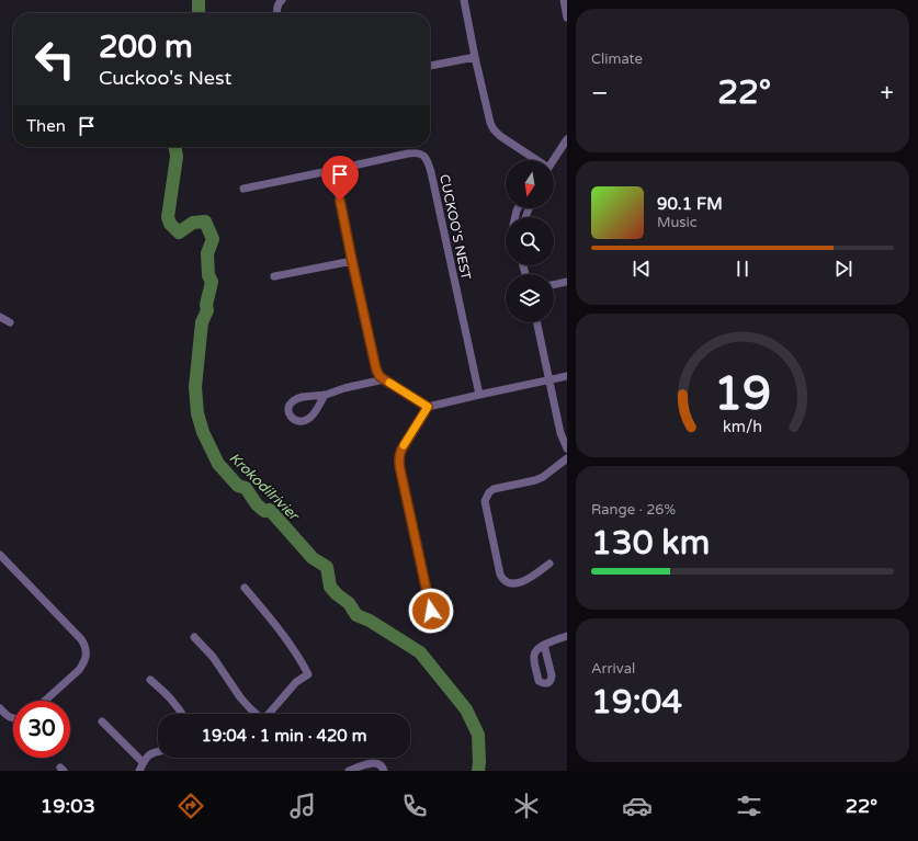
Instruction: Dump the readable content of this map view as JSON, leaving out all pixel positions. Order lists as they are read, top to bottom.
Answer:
{
  "streets": {
    "street": ["CUCKOO'S NEST"]
  },
  "water": ["Krokodilrivier"],
  "north": "bottom",
  "page": {
    "tile": [
      "Climate",
      ["Range · 26%", "130 km"],
      ["Arrival", "19:04"]
    ],
    "turn": ["200 m", "Cuckoo's Nest"],
    "heat": ["−", "22°", "+"],
    "then": "Then",
    "song": ["90.1 FM", "Music"],
    "limit": "30",
    "trip": "19:04 · 1 min · 420 m",
    "tabs": ["19:03", "22°"],
    "gauge": ["19", "km/h"]
  }
}
